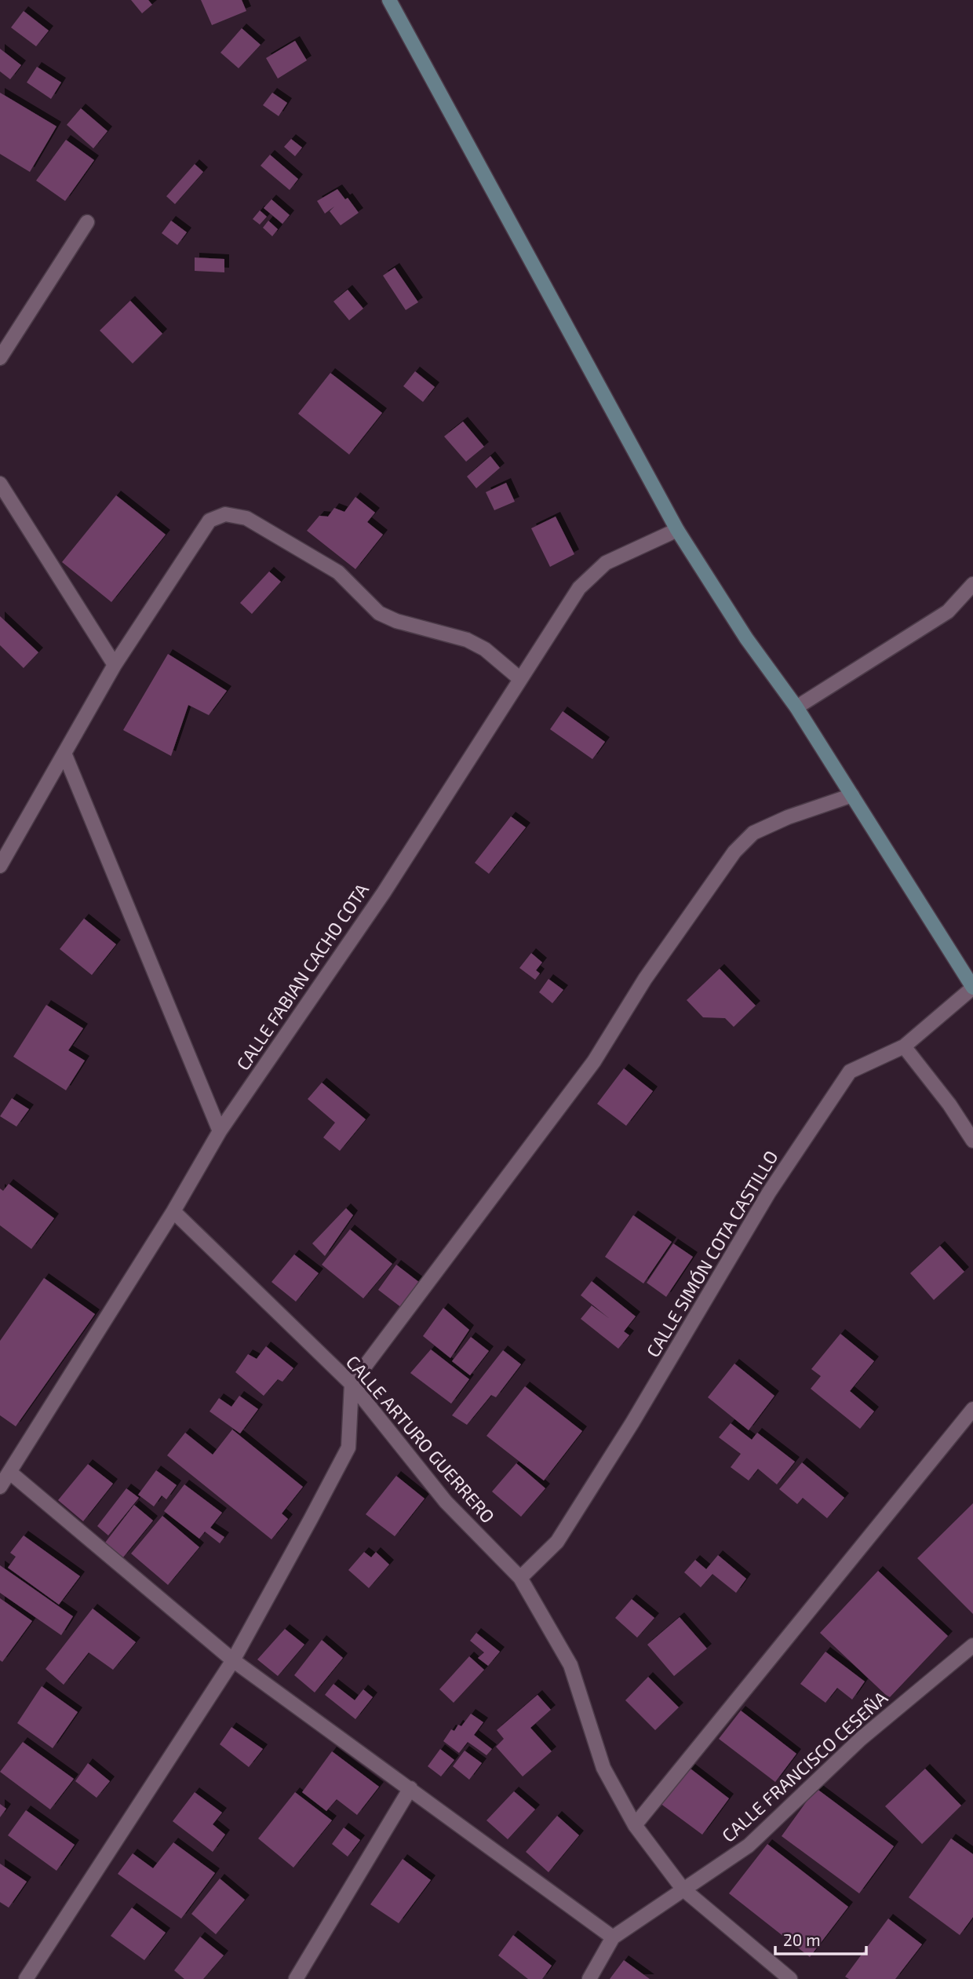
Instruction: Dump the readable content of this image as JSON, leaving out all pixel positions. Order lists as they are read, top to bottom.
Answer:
{
  "streets": {
    "street": [
      "CALLE FABIAN CACHO COTA",
      "CALLE SIMÓN COTA CASTILLO",
      "CALLE ARTURO GUERRERO",
      "CALLE FRANCISCO CESEÑA"
    ]
  },
  "crossings": [
    ["CALLE FABIAN CACHO COTA", "CALLE ARTURO GUERRERO"],
    ["CALLE SIMÓN COTA CASTILLO", "CALLE ARTURO GUERRERO"],
    ["CALLE ARTURO GUERRERO", "CALLE FRANCISCO CESEÑA"]
  ],
  "scale_bar": "20 m"
}
